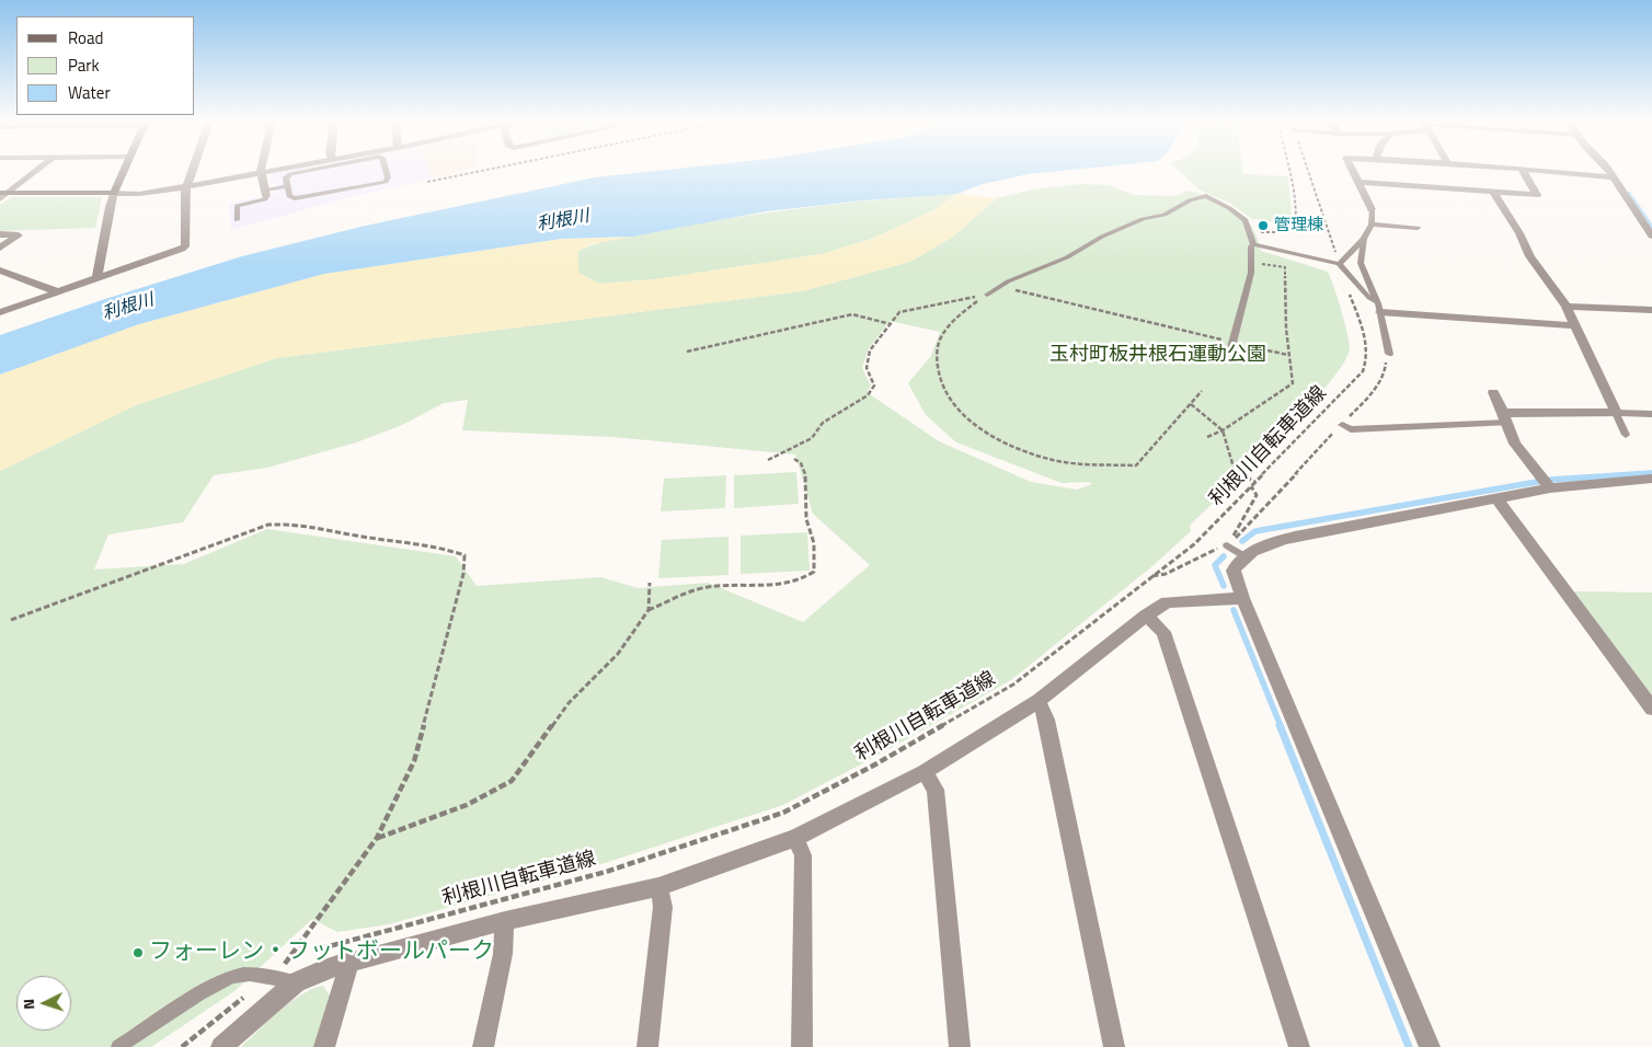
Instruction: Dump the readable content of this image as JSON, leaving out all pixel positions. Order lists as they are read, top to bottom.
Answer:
{
  "streets": {
    "path": ["利根川自転車道線"]
  },
  "water": ["利根川"],
  "parks": ["玉村町板井根石運動公園"],
  "places": ["管理棟", "フォーレン・フットボールパーク"],
  "legend": ["Road", "Park", "Water"],
  "north": "left"
}
